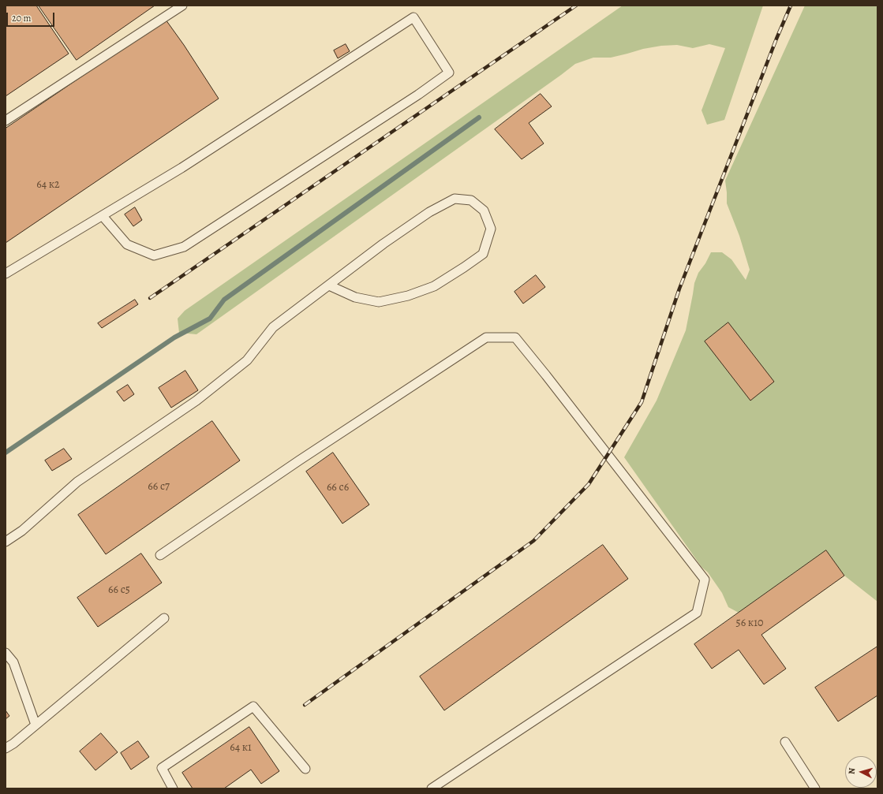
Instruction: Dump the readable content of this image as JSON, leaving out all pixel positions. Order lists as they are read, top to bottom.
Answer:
{
  "house_numbers": [
    "64 к2",
    "66 с7",
    "66 с6",
    "66 с5",
    "56 к10",
    "64 к1"
  ],
  "scale_bar": "20 m",
  "north": "left"
}
